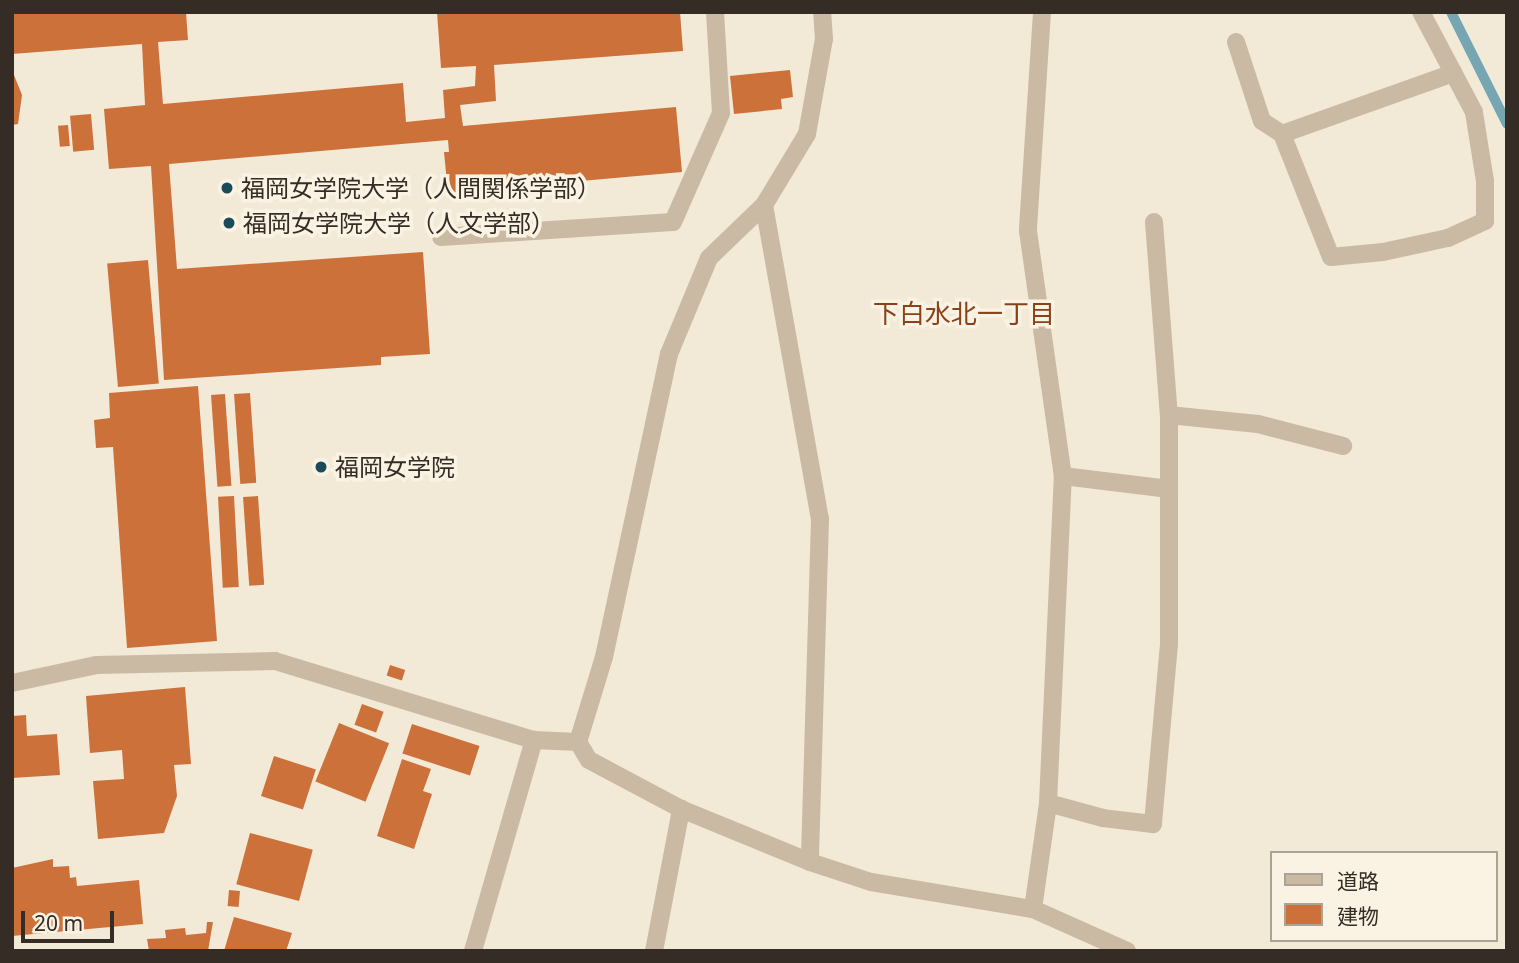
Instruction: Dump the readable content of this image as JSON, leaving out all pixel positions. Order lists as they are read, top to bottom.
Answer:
{
  "districts": ["下白水北一丁目"],
  "places": ["福岡女学院大学（人間関係学部）", "福岡女学院大学（人文学部）", "福岡女学院"],
  "legend": ["道路", "建物"],
  "scale_bar": "20 m"
}
